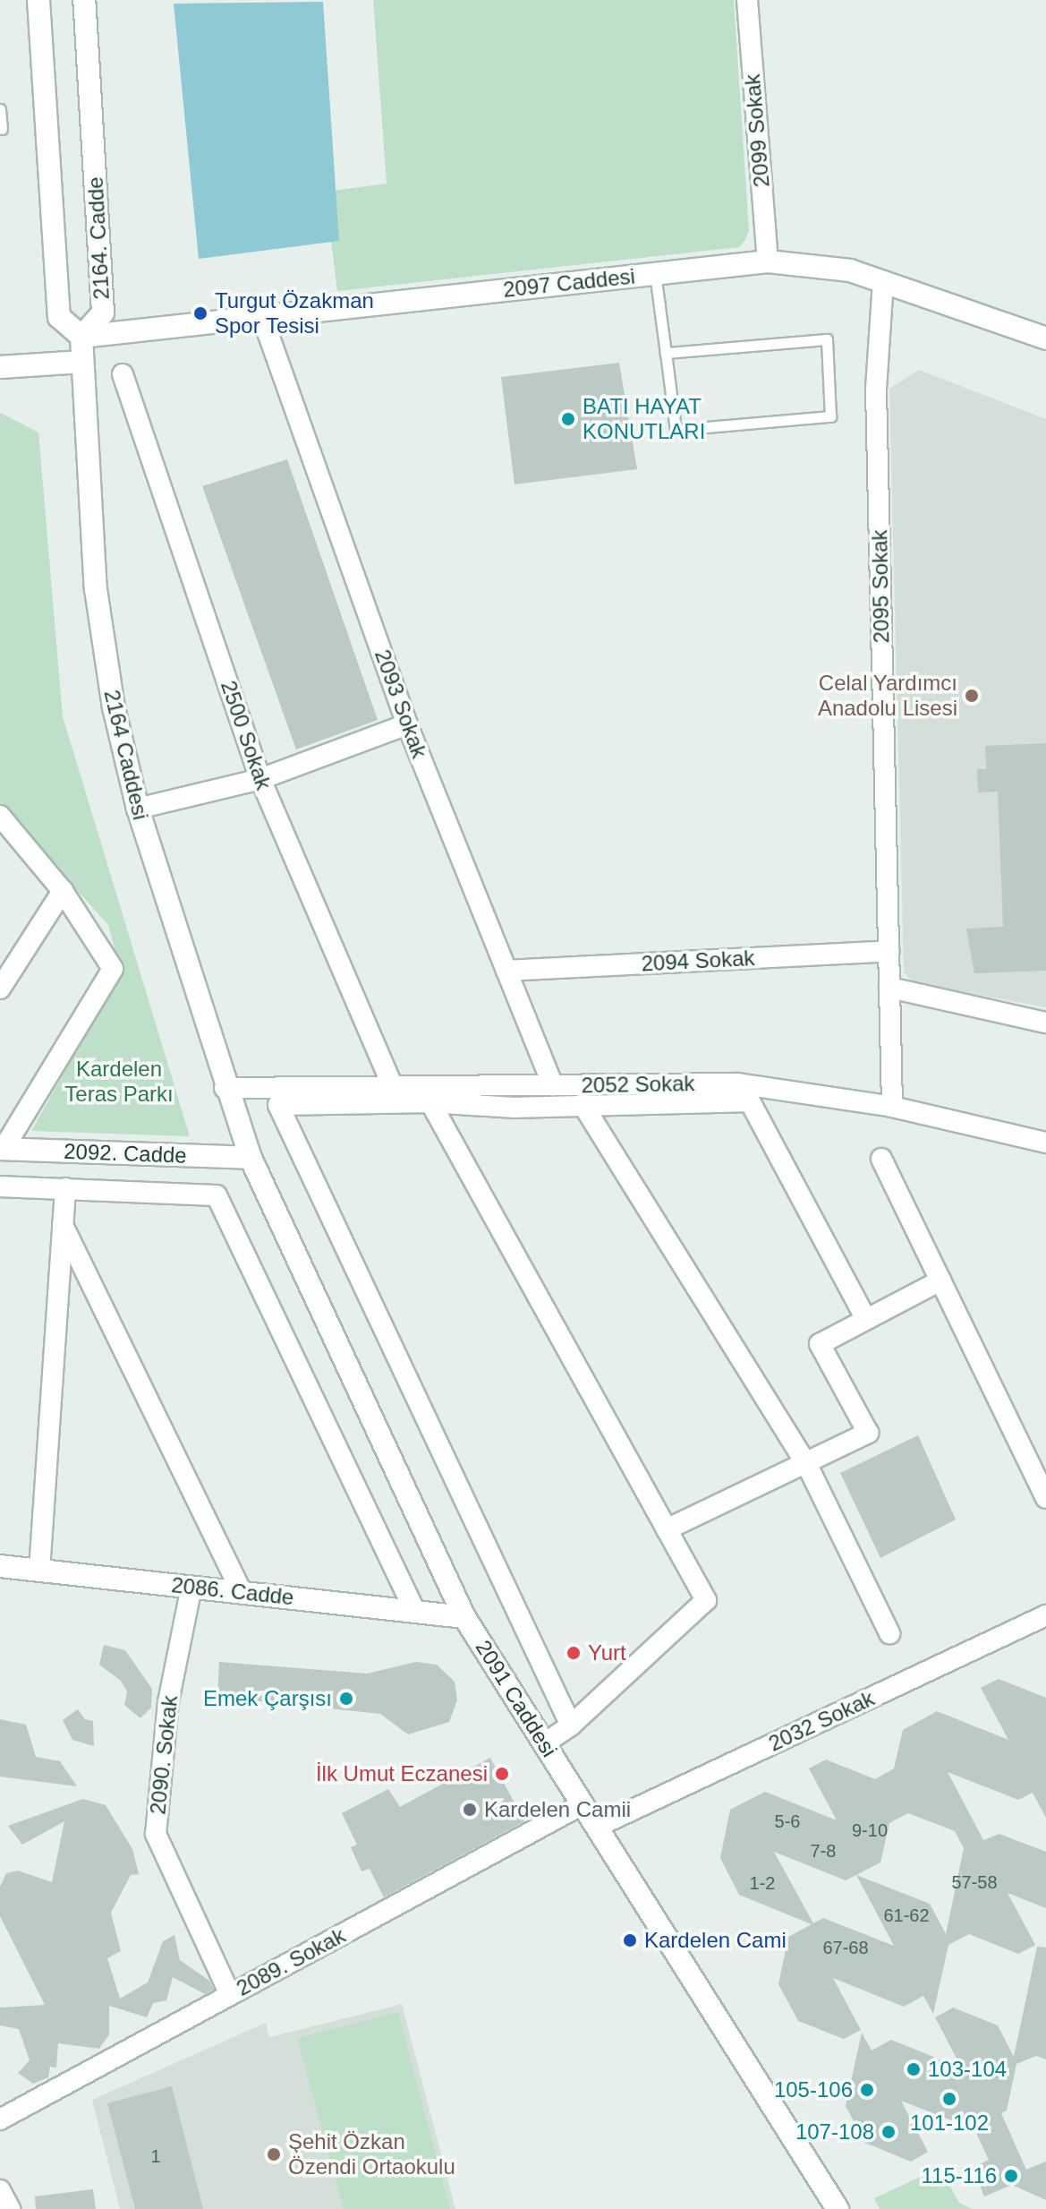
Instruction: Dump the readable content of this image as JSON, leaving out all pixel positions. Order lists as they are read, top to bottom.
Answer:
{
  "streets": {
    "street": [
      "2099 Sokak",
      "2164. Cadde",
      "2097 Caddesi",
      "2095 Sokak",
      "2093 Sokak",
      "2500 Sokak",
      "2164 Caddesi",
      "2094 Sokak",
      "2052 Sokak",
      "2092. Cadde",
      "2086. Cadde",
      "2091 Caddesi",
      "2032 Sokak",
      "2090. Sokak",
      "2089. Sokak"
    ]
  },
  "crossings": [
    ["2099 Sokak", "2097 Caddesi"],
    ["2164. Cadde", "2097 Caddesi"],
    ["2164. Cadde", "2164 Caddesi"],
    ["2097 Caddesi", "2095 Sokak"],
    ["2097 Caddesi", "2093 Sokak"],
    ["2097 Caddesi", "2164 Caddesi"],
    ["2095 Sokak", "2094 Sokak"],
    ["2095 Sokak", "2052 Sokak"],
    ["2093 Sokak", "2094 Sokak"],
    ["2093 Sokak", "2052 Sokak"],
    ["2500 Sokak", "2052 Sokak"],
    ["2164 Caddesi", "2052 Sokak"],
    ["2164 Caddesi", "2092. Cadde"],
    ["2164 Caddesi", "2091 Caddesi"],
    ["2092. Cadde", "2091 Caddesi"],
    ["2086. Cadde", "2091 Caddesi"],
    ["2086. Cadde", "2090. Sokak"],
    ["2091 Caddesi", "2032 Sokak"],
    ["2091 Caddesi", "2089. Sokak"],
    ["2090. Sokak", "2089. Sokak"]
  ],
  "parks": ["Kardelen Teras Parkı"],
  "places": [
    "Turgut Özakman Spor Tesisi",
    "BATI HAYAT KONUTLARI",
    "Celal Yardımcı Anadolu Lisesi",
    "Yurt",
    "Emek Çarşısı",
    "İlk Umut Eczanesi",
    "Kardelen Camii",
    "Kardelen Cami",
    "103-104",
    "105-106",
    "101-102",
    "107-108",
    "Şehit Özkan Özendi Ortaokulu",
    "115-116"
  ],
  "house_numbers": [
    "5-6",
    "9-10",
    "7-8",
    "57-58",
    "1-2",
    "61-62",
    "67-68",
    "1"
  ]
}
